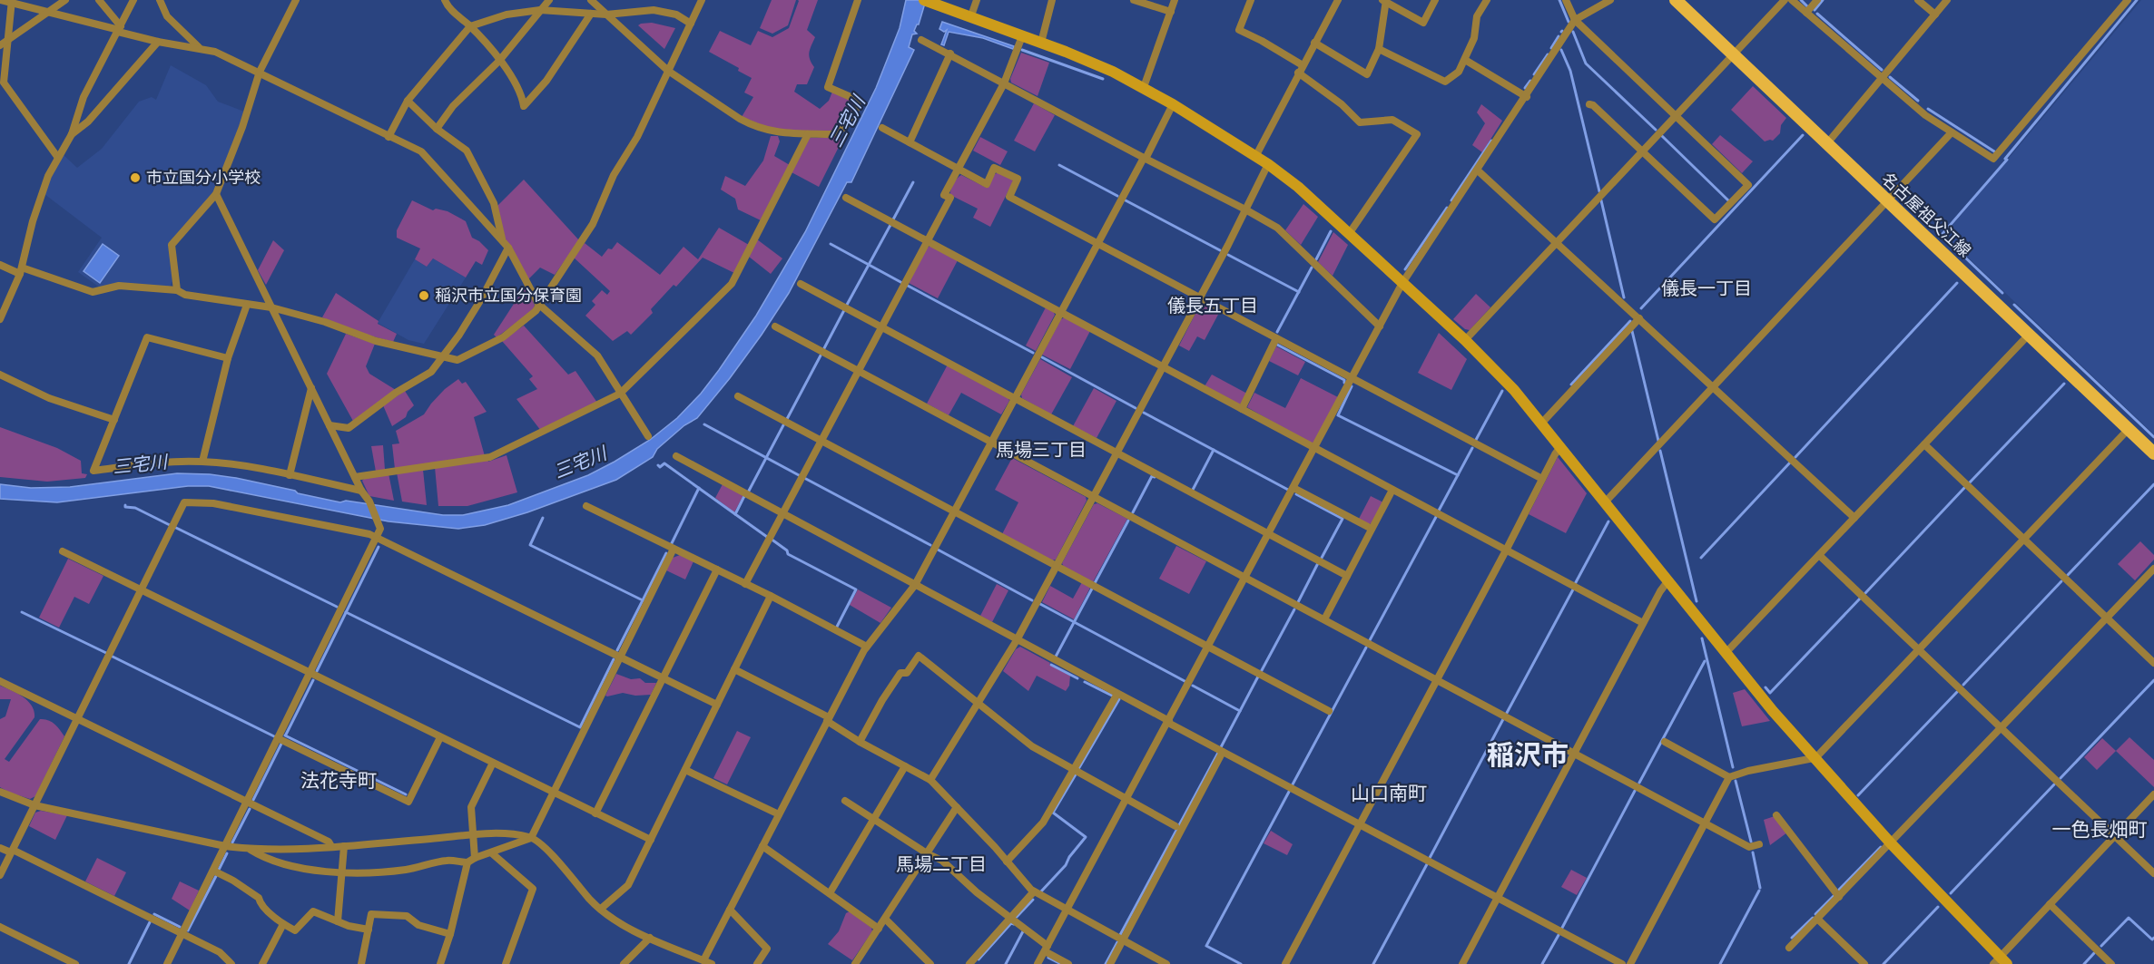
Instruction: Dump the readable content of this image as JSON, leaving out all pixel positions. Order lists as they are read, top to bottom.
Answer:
{
  "streets": {
    "main road": ["名古屋祖父江線"]
  },
  "districts": [
    "儀長一丁目",
    "儀長五丁目",
    "馬場三丁目",
    "稲沢市",
    "法花寺町",
    "山口南町",
    "一色長畑町",
    "馬場二丁目"
  ],
  "water": ["三宅川"],
  "places": ["市立国分小学校", "稲沢市立国分保育園"]
}
